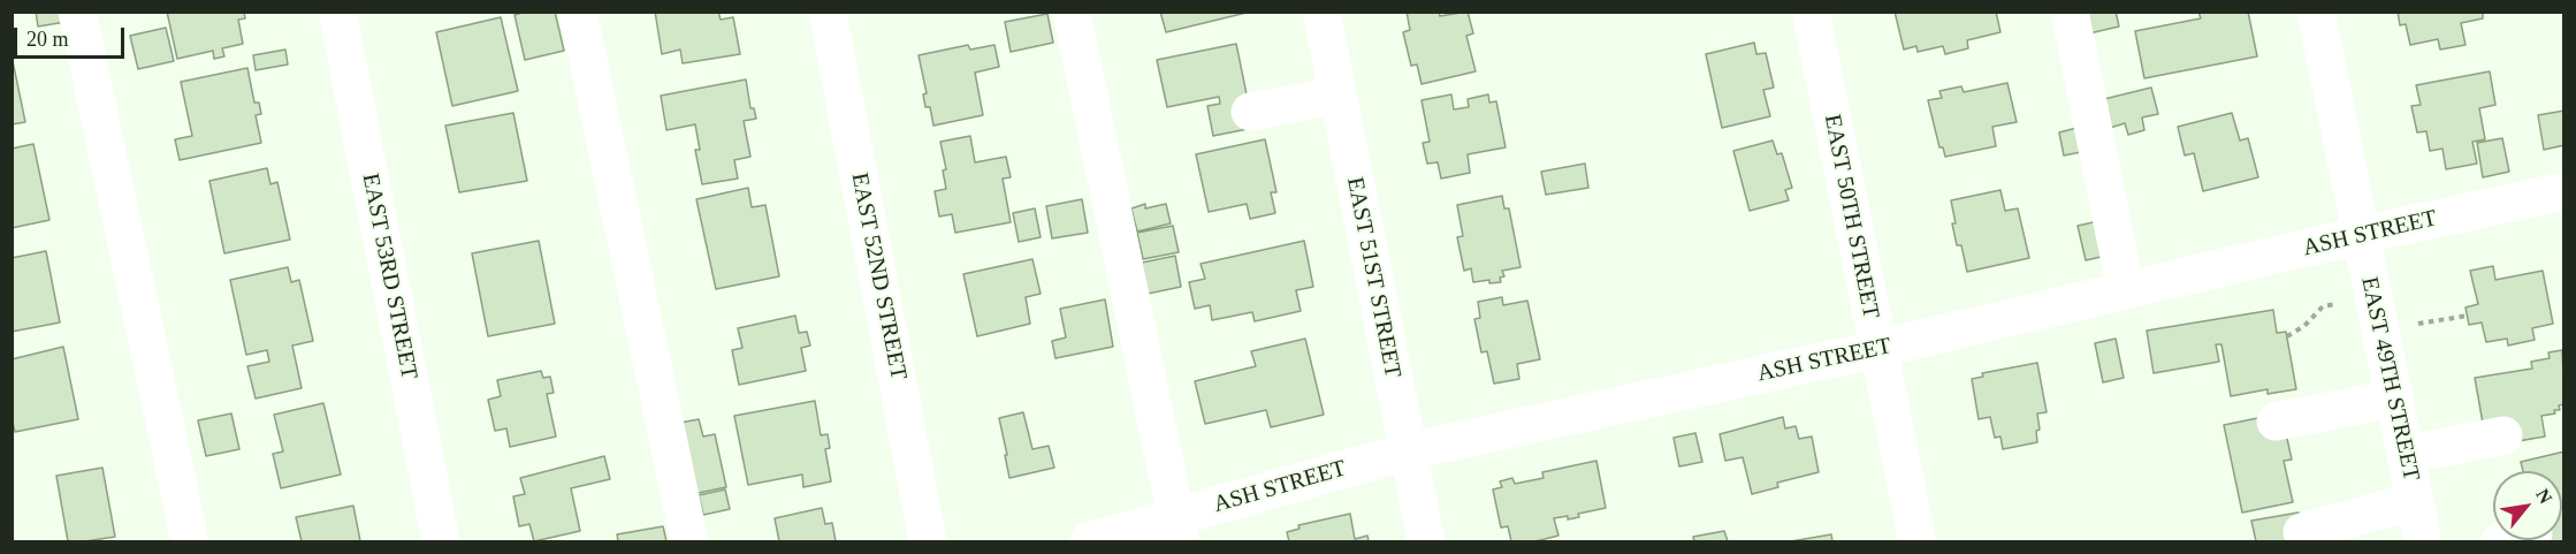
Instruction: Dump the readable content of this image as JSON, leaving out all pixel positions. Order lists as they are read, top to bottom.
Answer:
{
  "streets": {
    "street": [
      "EAST 50TH STREET",
      "ASH STREET",
      "EAST 53RD STREET",
      "EAST 52ND STREET",
      "EAST 51ST STREET",
      "EAST 49TH STREET"
    ]
  },
  "crossings": [
    ["EAST 50TH STREET", "ASH STREET"],
    ["ASH STREET", "EAST 51ST STREET"],
    ["ASH STREET", "EAST 49TH STREET"]
  ],
  "scale_bar": "20 m",
  "north": "top right"
}
